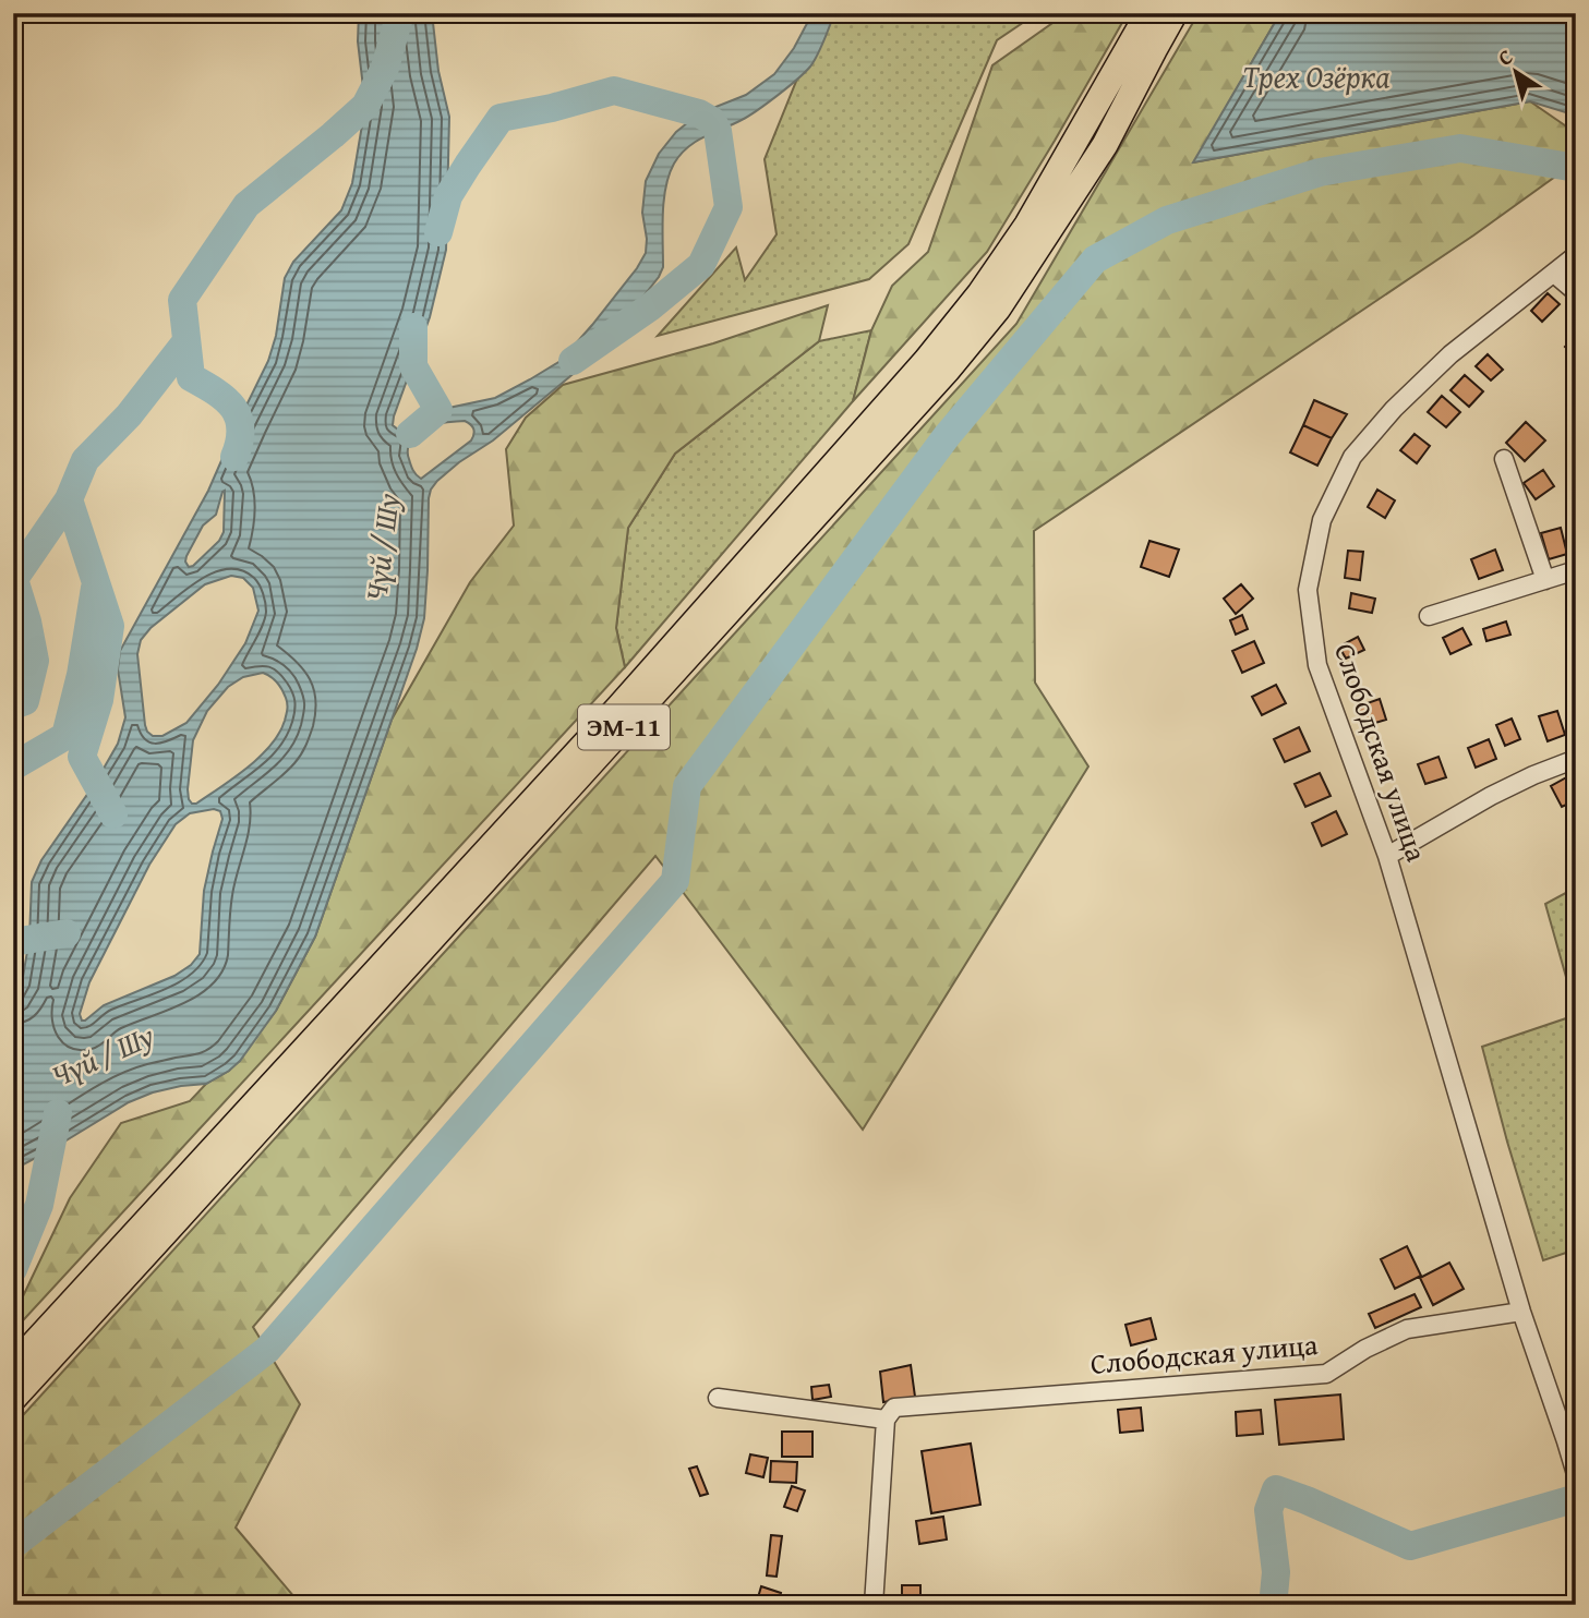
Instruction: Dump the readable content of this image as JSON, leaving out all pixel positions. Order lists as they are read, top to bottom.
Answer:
{
  "streets": {
    "highway": ["ЭМ-11"],
    "street": ["Слободская улица"]
  },
  "water": ["Трех Озёрка", "Чүй / Шу"],
  "north": "top left"
}
